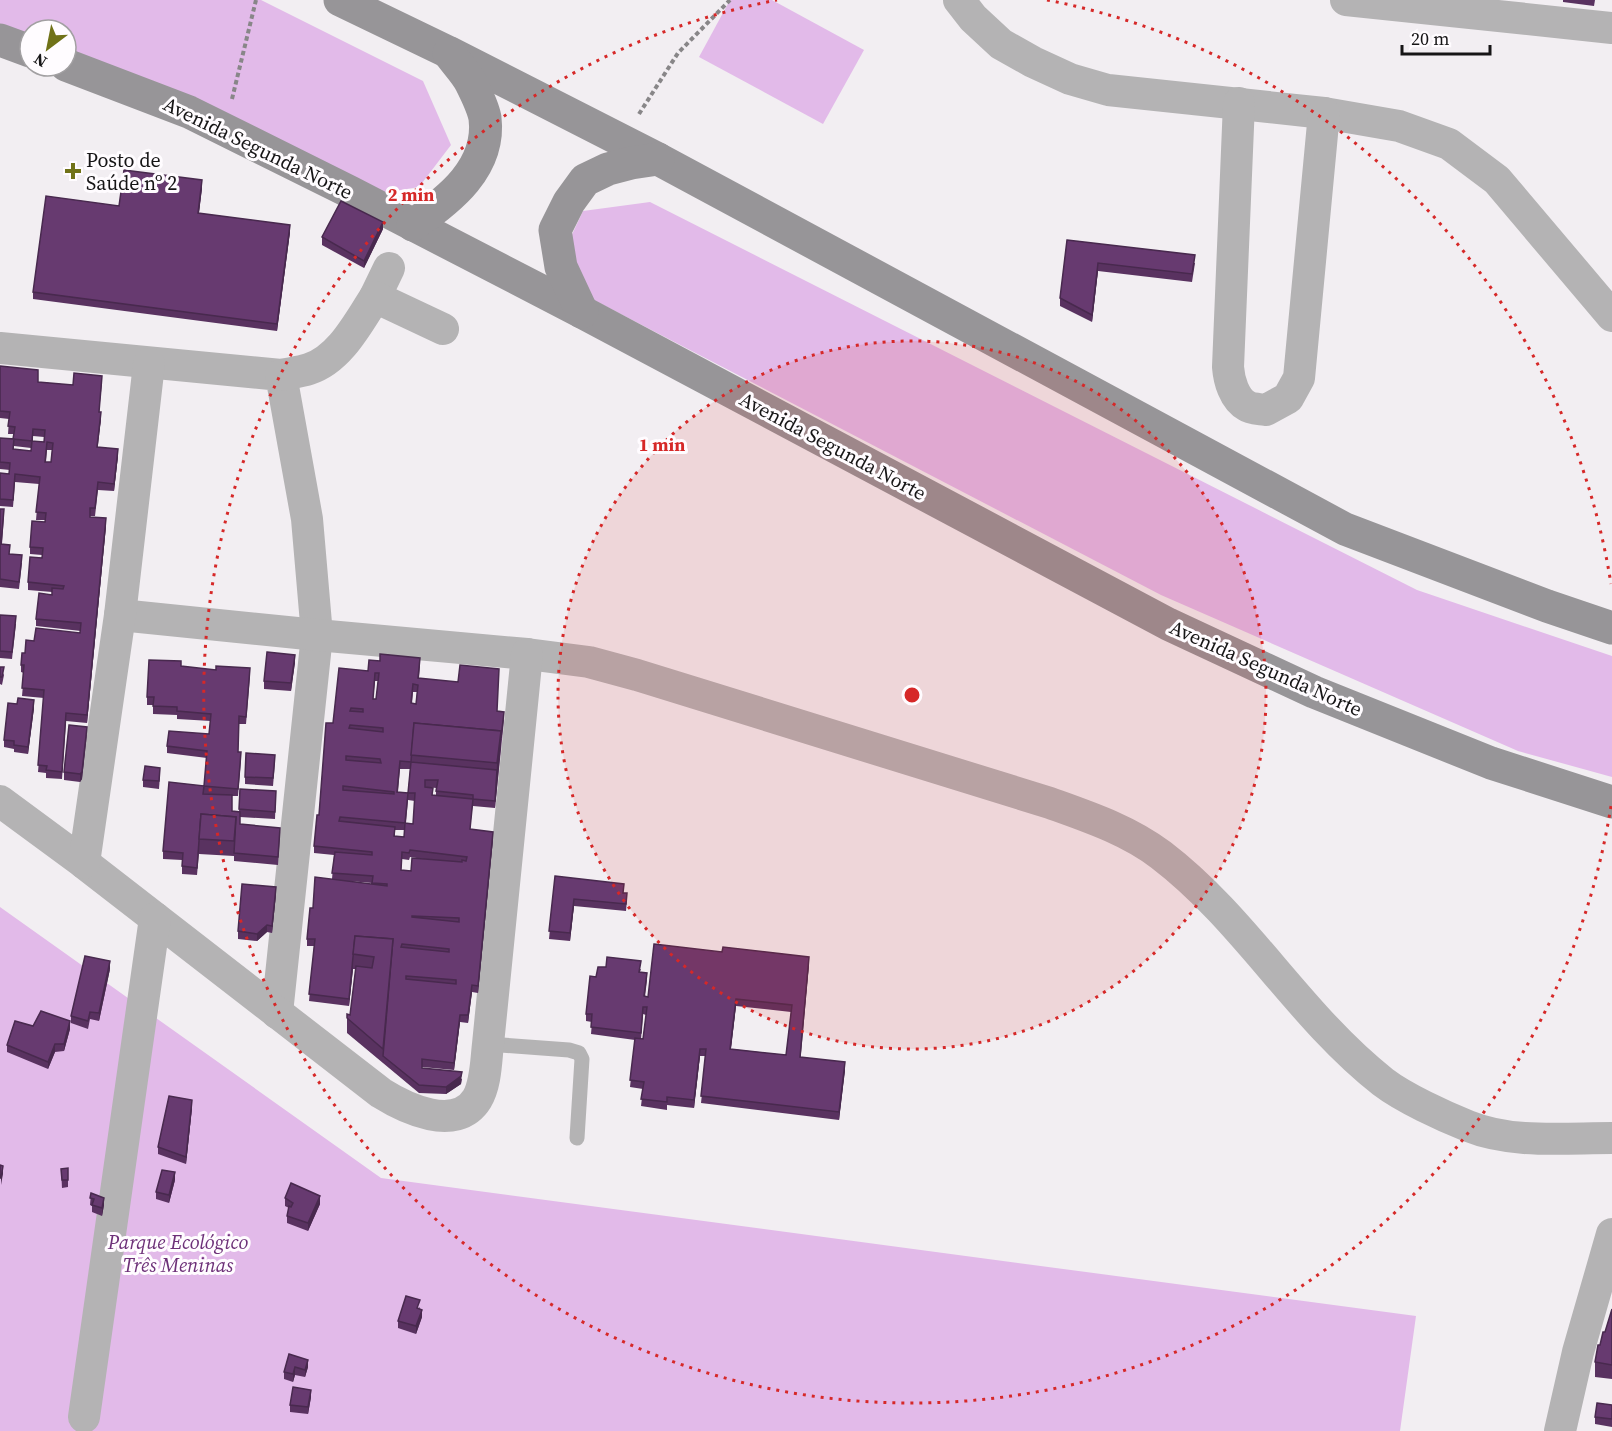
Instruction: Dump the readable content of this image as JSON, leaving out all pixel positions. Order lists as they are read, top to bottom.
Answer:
{
  "streets": {
    "main road": ["Avenida Segunda Norte"]
  },
  "parks": ["Parque Ecológico Três Meninas"],
  "places": {
    "health": ["Posto de Saúde nº 2"]
  },
  "scale_bar": "20 m",
  "north": "bottom left",
  "rings": ["2 min", "1 min"]
}
